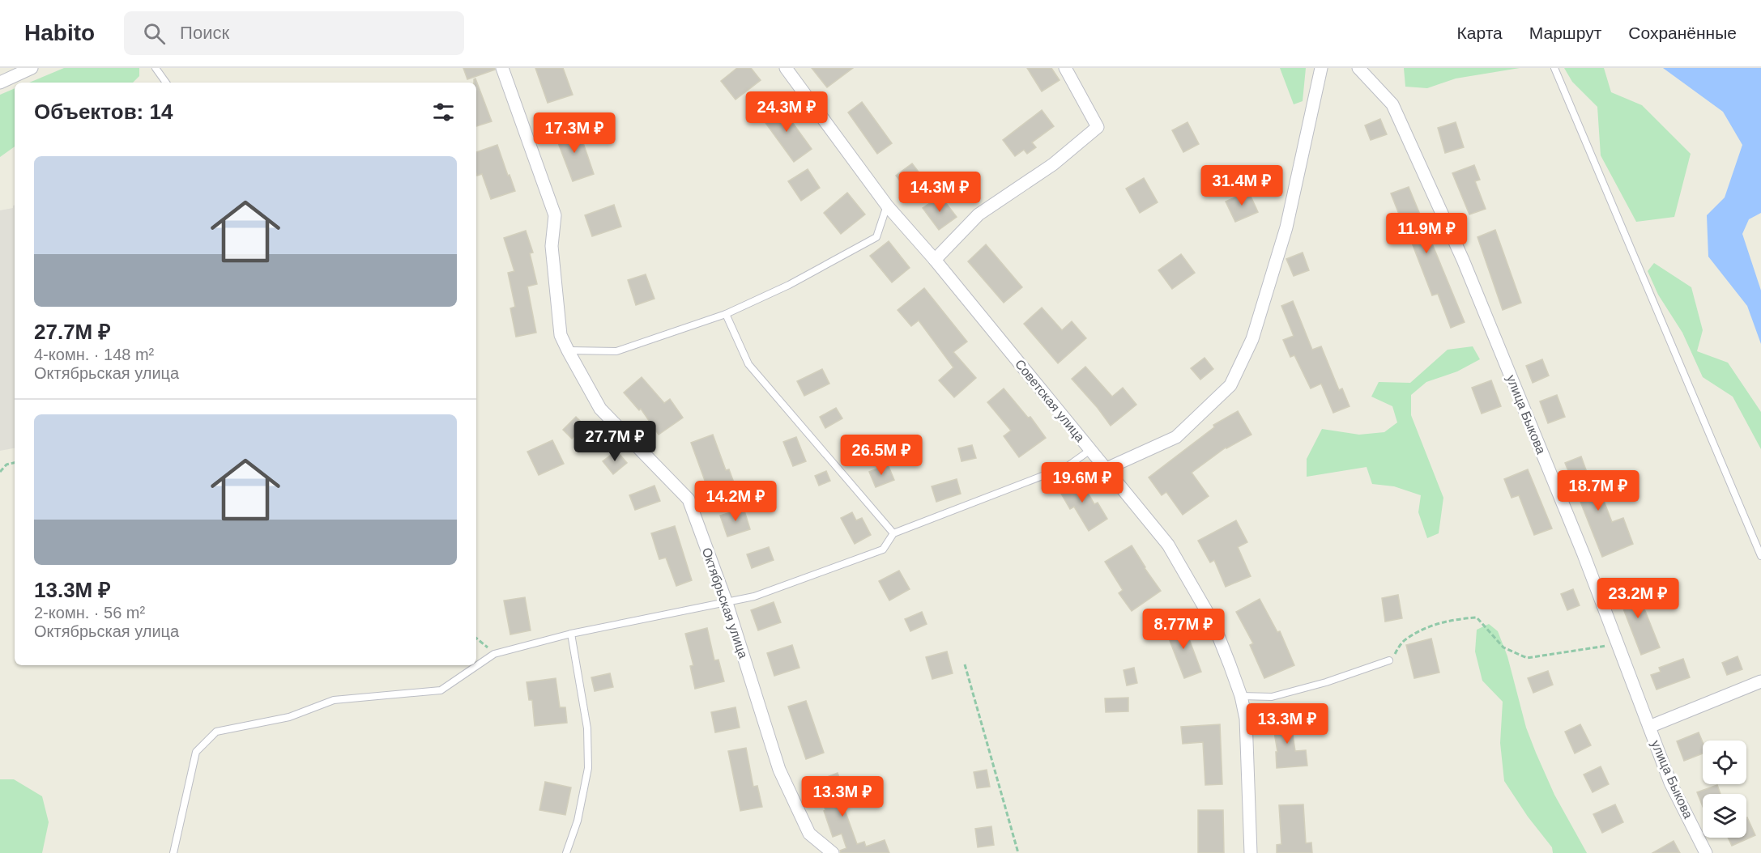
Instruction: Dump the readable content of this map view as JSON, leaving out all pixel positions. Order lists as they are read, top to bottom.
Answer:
{
  "streets": {
    "street": ["Советская улица", "улица Быкова", "Октябрьская улица"]
  },
  "page": {
    "header": "Habito",
    "search": "Поиск",
    "nav": ["Карта", "Маршрут", "Сохранённые"],
    "heading": "Объектов: 14",
    "price": [
      "24.3M ₽",
      "17.3M ₽",
      "31.4M ₽",
      "14.3M ₽",
      "11.9M ₽",
      "27.7M ₽",
      "26.5M ₽",
      "19.6M ₽",
      "18.7M ₽",
      "14.2M ₽",
      "23.2M ₽",
      "8.77M ₽",
      "13.3M ₽",
      "13.3M ₽"
    ],
    "list": [
      {
        "name": "27.7M ₽",
        "note": "4-комн. · 148 m² · Октябрьская улица"
      },
      {
        "name": "13.3M ₽",
        "note": "2-комн. · 56 m² · Октябрьская улица"
      }
    ]
  }
}
